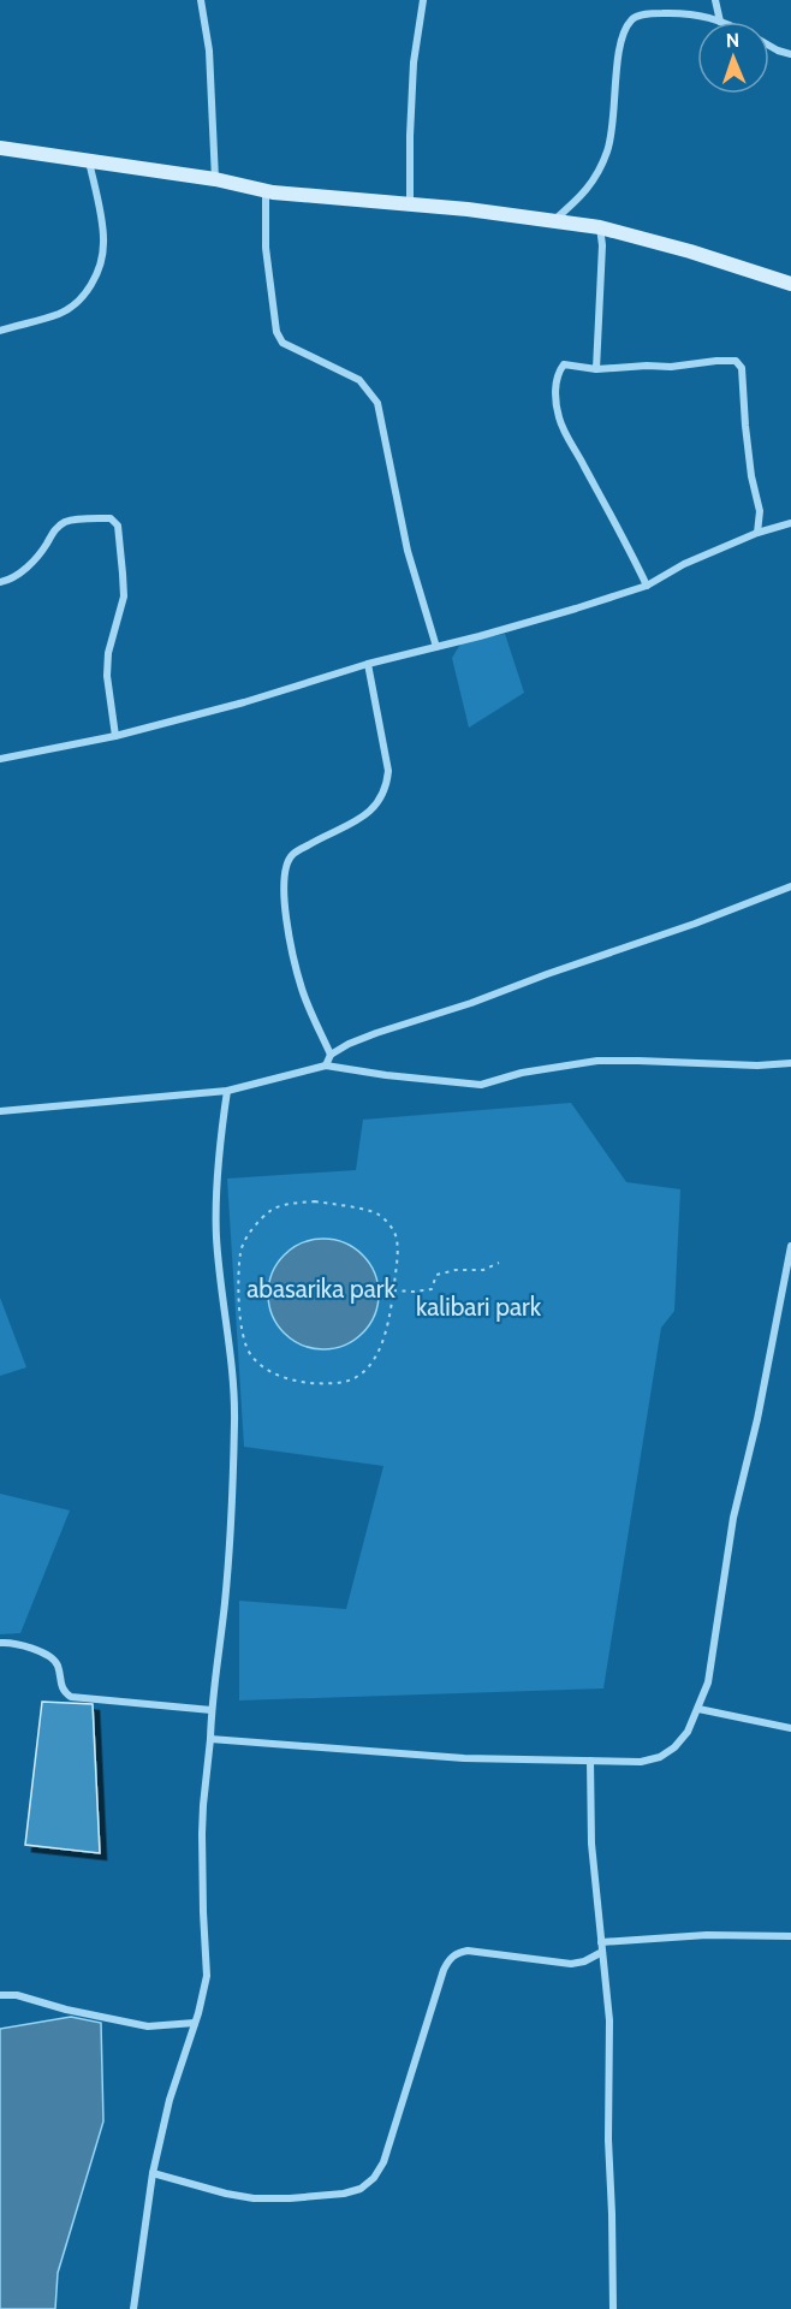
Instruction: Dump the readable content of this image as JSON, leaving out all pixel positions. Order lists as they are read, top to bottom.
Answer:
{
  "parks": ["abasarika park", "kalibari park"],
  "north": "top"
}
